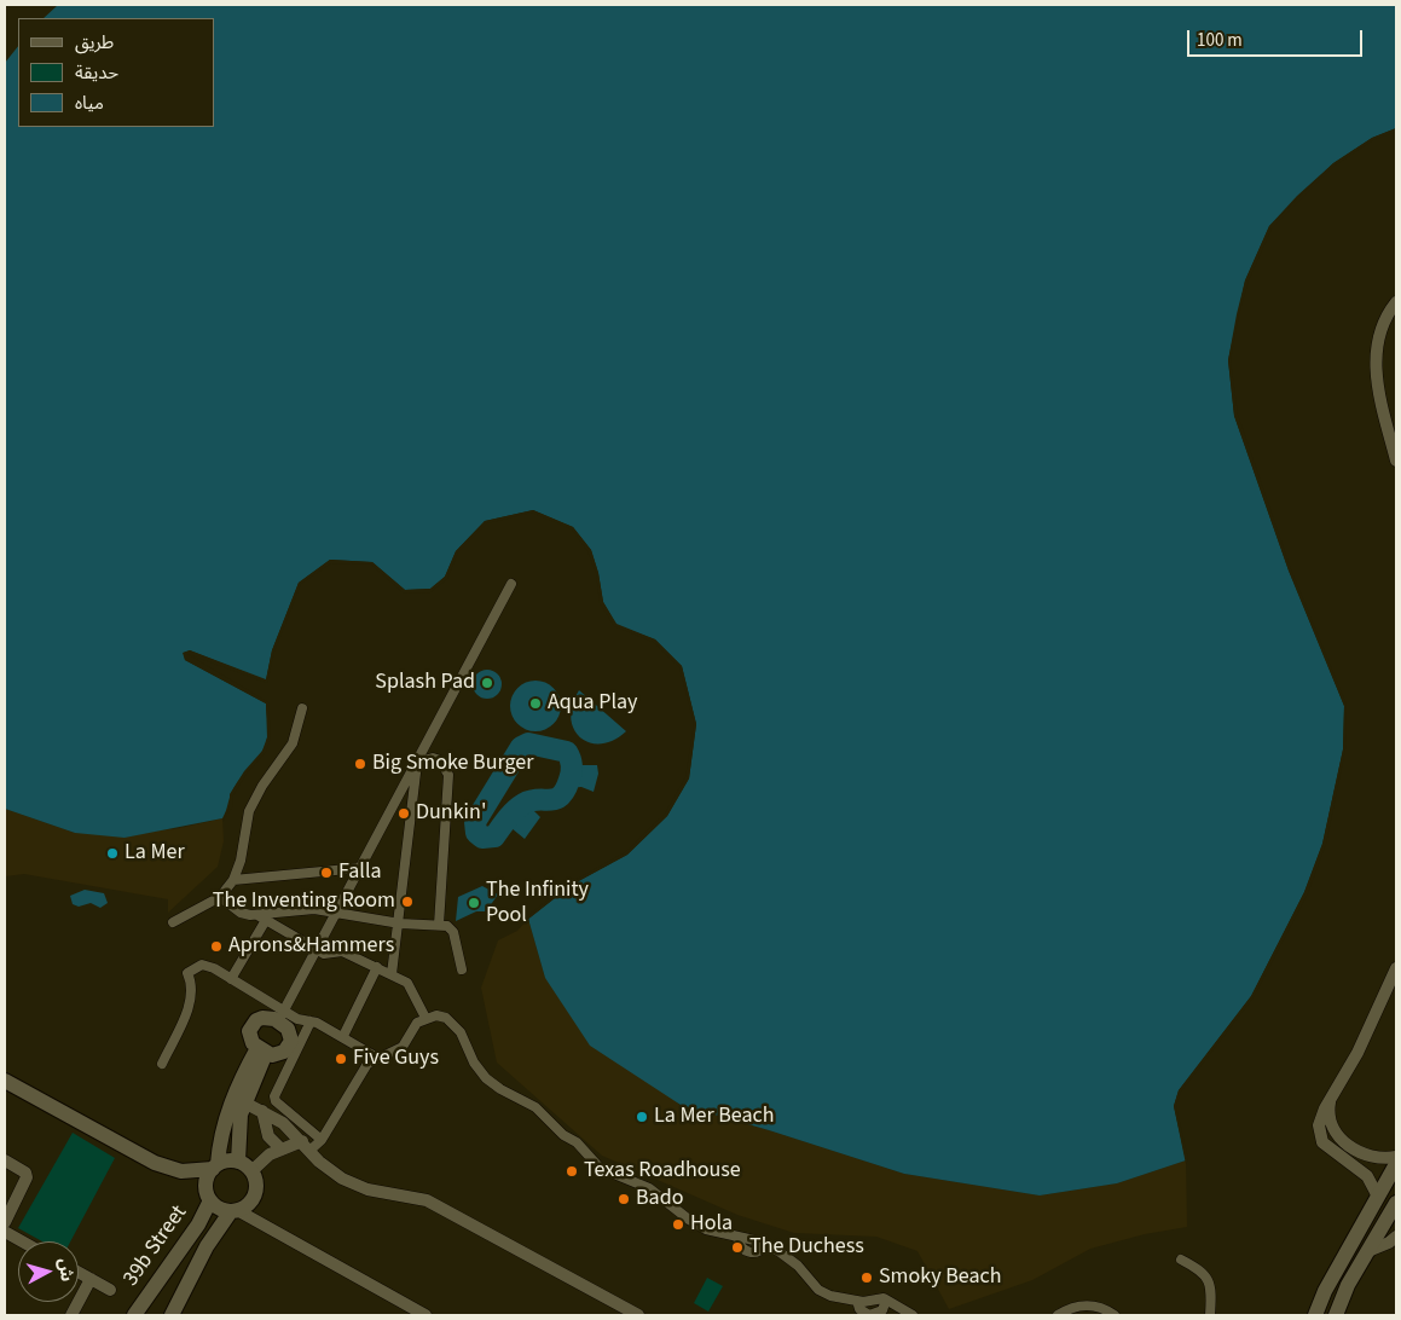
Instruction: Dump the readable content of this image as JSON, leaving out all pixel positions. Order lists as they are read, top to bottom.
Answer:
{
  "streets": {
    "street": ["39b Street"]
  },
  "places": [
    "Splash Pad",
    "Aqua Play",
    "Big Smoke Burger",
    "Dunkin'",
    "La Mer",
    "Falla",
    "The Inventing Room",
    "The Infinity Pool",
    "Aprons&Hammers",
    "Five Guys",
    "La Mer Beach",
    "Texas Roadhouse",
    "Bado",
    "Hola",
    "The Duchess",
    "Smoky Beach"
  ],
  "legend": ["طريق", "حديقة", "مياه"],
  "scale_bar": "100 m",
  "north": "right"
}
